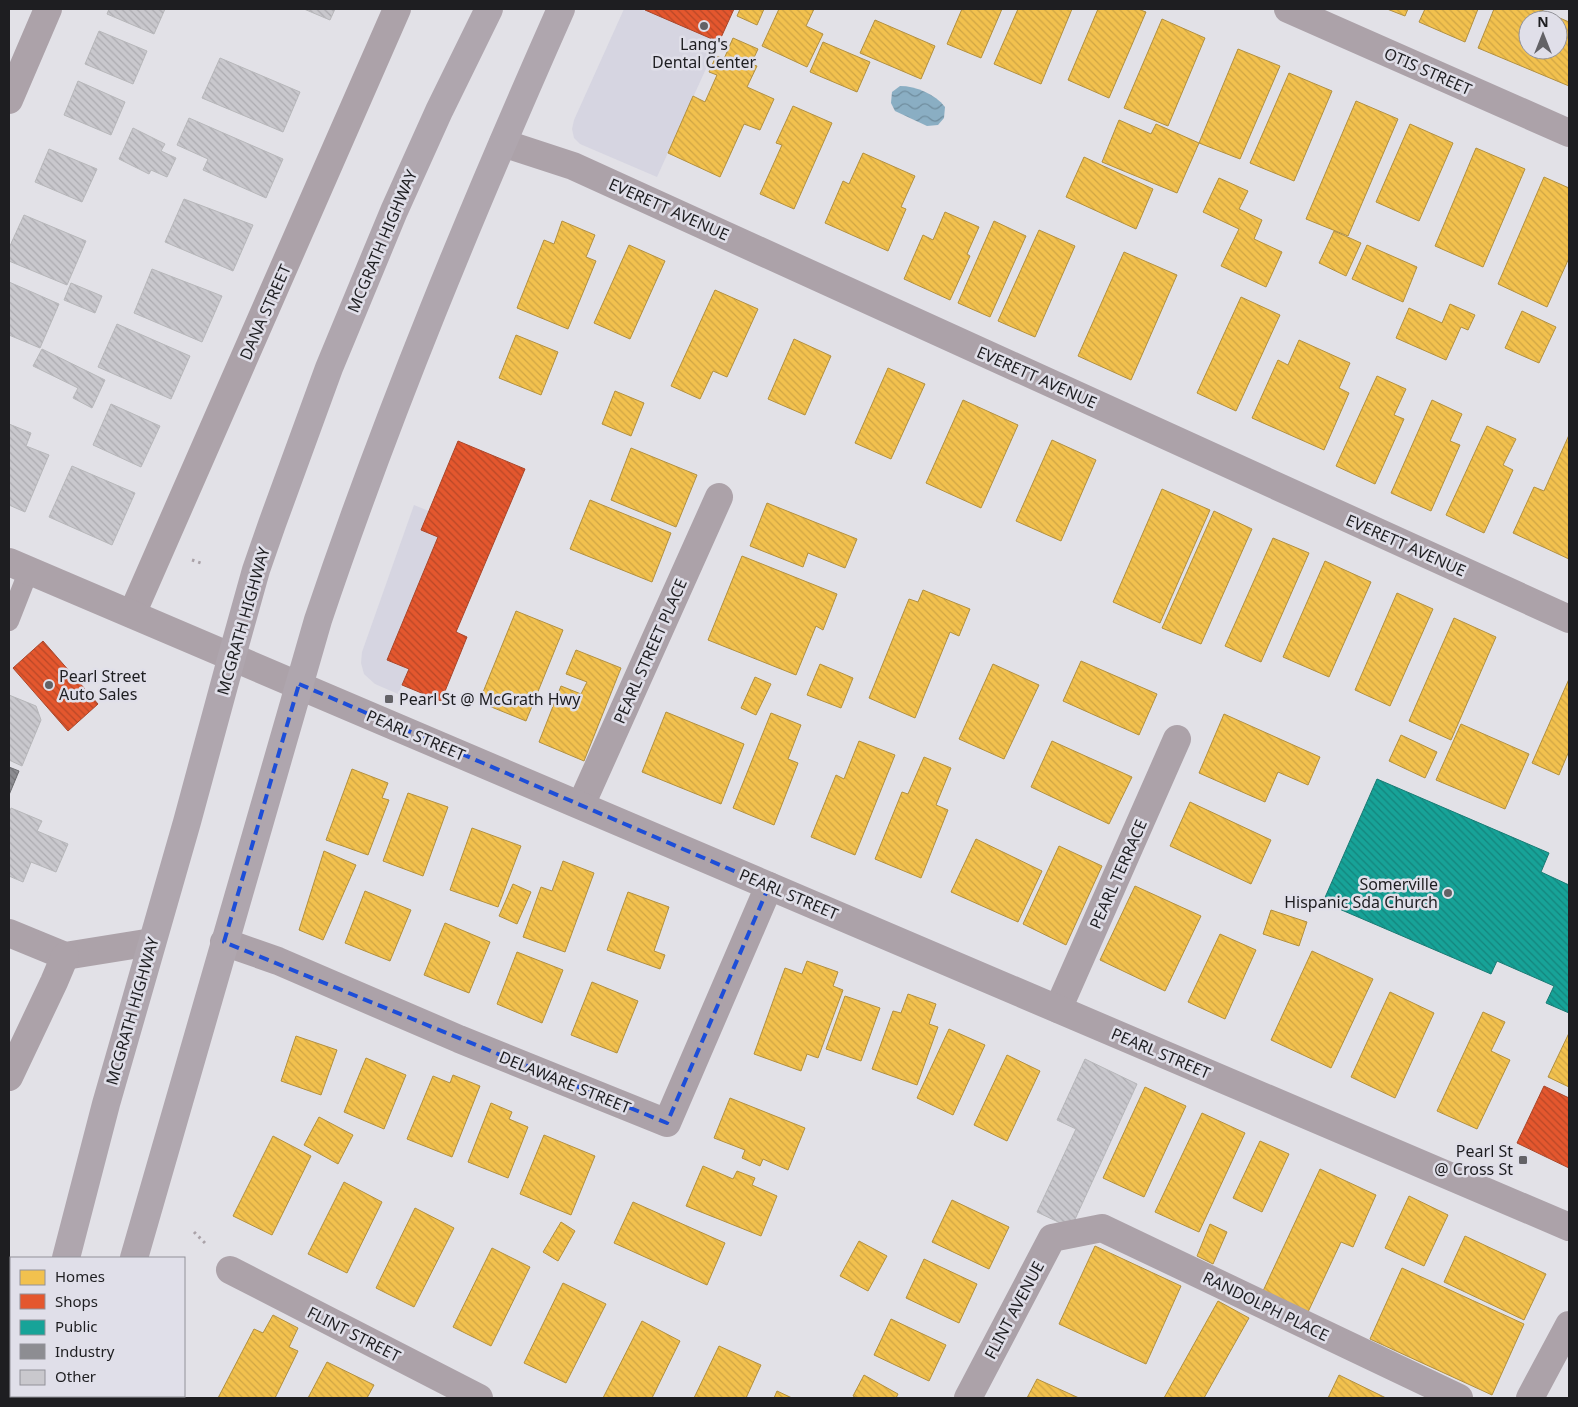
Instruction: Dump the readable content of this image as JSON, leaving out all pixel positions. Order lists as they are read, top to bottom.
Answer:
{
  "streets": {
    "highway": ["MCGRATH HIGHWAY"],
    "street": [
      "OTIS STREET",
      "EVERETT AVENUE",
      "DANA STREET",
      "PEARL STREET PLACE",
      "PEARL STREET",
      "PEARL TERRACE",
      "DELAWARE STREET",
      "RANDOLPH PLACE",
      "FLINT AVENUE",
      "FLINT STREET"
    ]
  },
  "crossings": [
    ["MCGRATH HIGHWAY", "PEARL STREET"],
    ["DANA STREET", "PEARL STREET"],
    ["PEARL STREET PLACE", "PEARL STREET"],
    ["PEARL STREET", "PEARL TERRACE"],
    ["PEARL STREET", "DELAWARE STREET"],
    ["RANDOLPH PLACE", "FLINT AVENUE"]
  ],
  "places": {
    "other": ["Lang's Dental Center", "Pearl Street Auto Sales", "Somerville Hispanic Sda Church"],
    "transit": ["Pearl St @ McGrath Hwy", "Pearl St @ Cross St"]
  },
  "legend": [
    "Homes",
    "Shops",
    "Public",
    "Industry",
    "Other"
  ],
  "north": "top"
}
